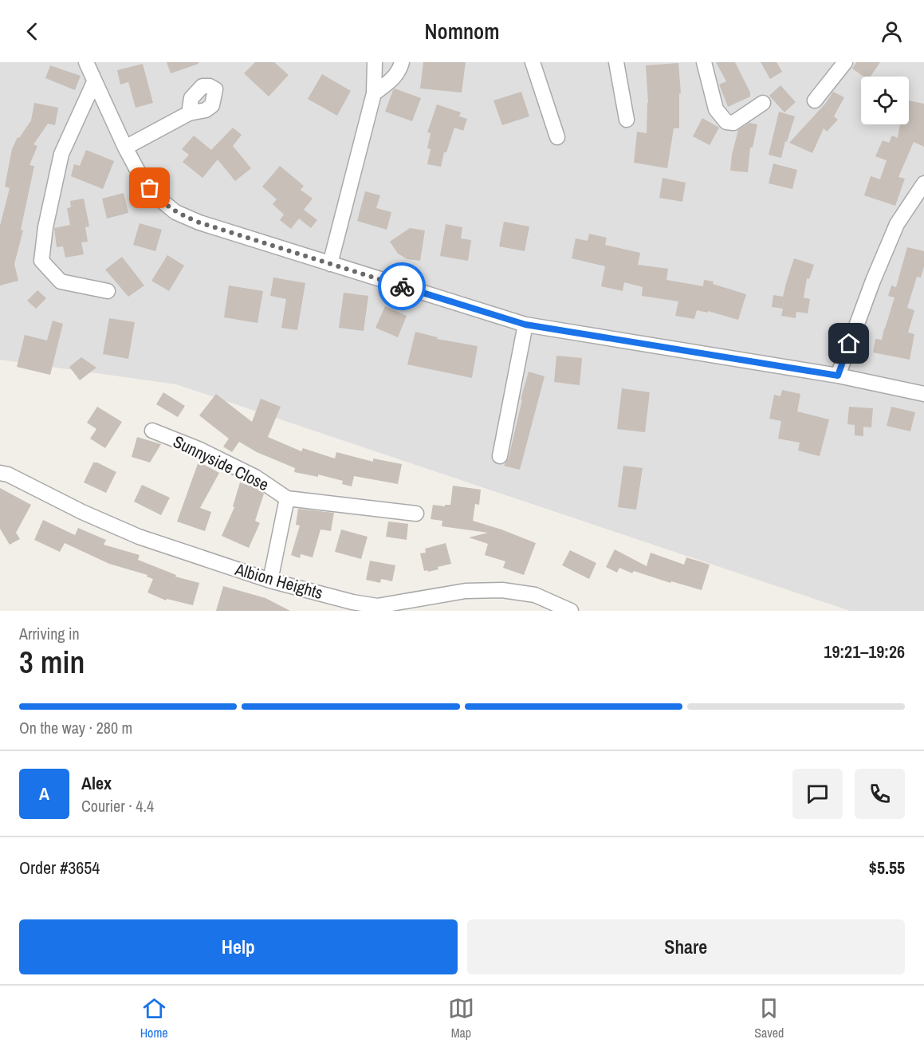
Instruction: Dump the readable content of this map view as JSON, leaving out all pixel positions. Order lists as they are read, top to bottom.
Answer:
{
  "streets": {
    "street": ["Sunnyside Close", "Albion Heights"]
  },
  "crossings": [
    ["Sunnyside Close", "Albion Heights"]
  ],
  "page": {
    "header": "Nomnom",
    "heading": ["3 min", "Arriving in", "19:21–19:26"],
    "panel": [
      "Alex",
      "Courier · 4.4",
      "Order #3654",
      "$5.55"
    ],
    "bar": "On the way · 280 m",
    "round": "A",
    "buttons": ["Help", "Share"],
    "tabs": ["Home", "Map", "Saved"]
  }
}
